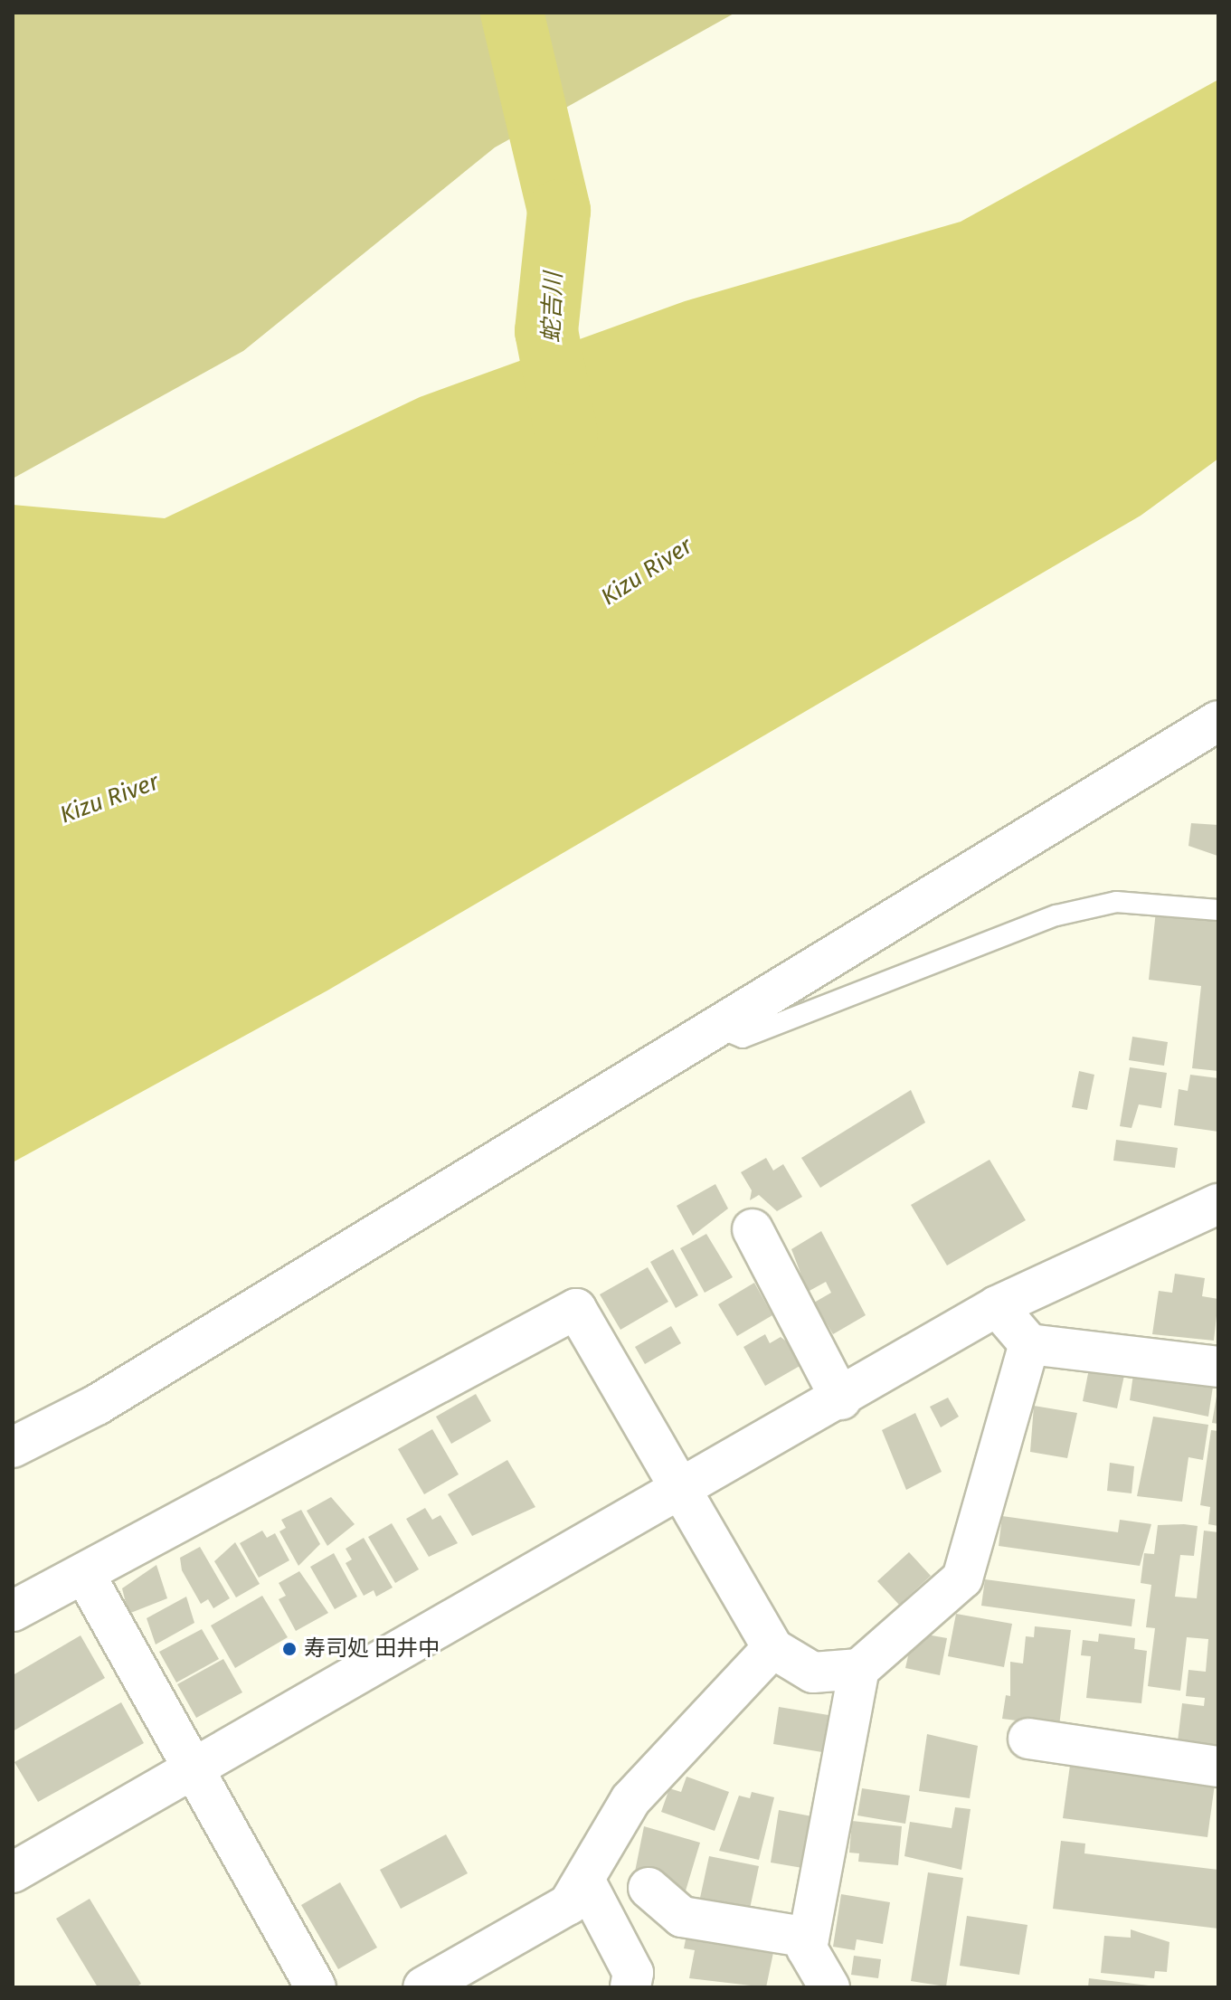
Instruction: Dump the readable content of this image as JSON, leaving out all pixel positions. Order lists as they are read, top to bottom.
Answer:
{
  "water": ["蛇吉川", "Kizu River"],
  "places": ["寿司処 田井中"]
}
